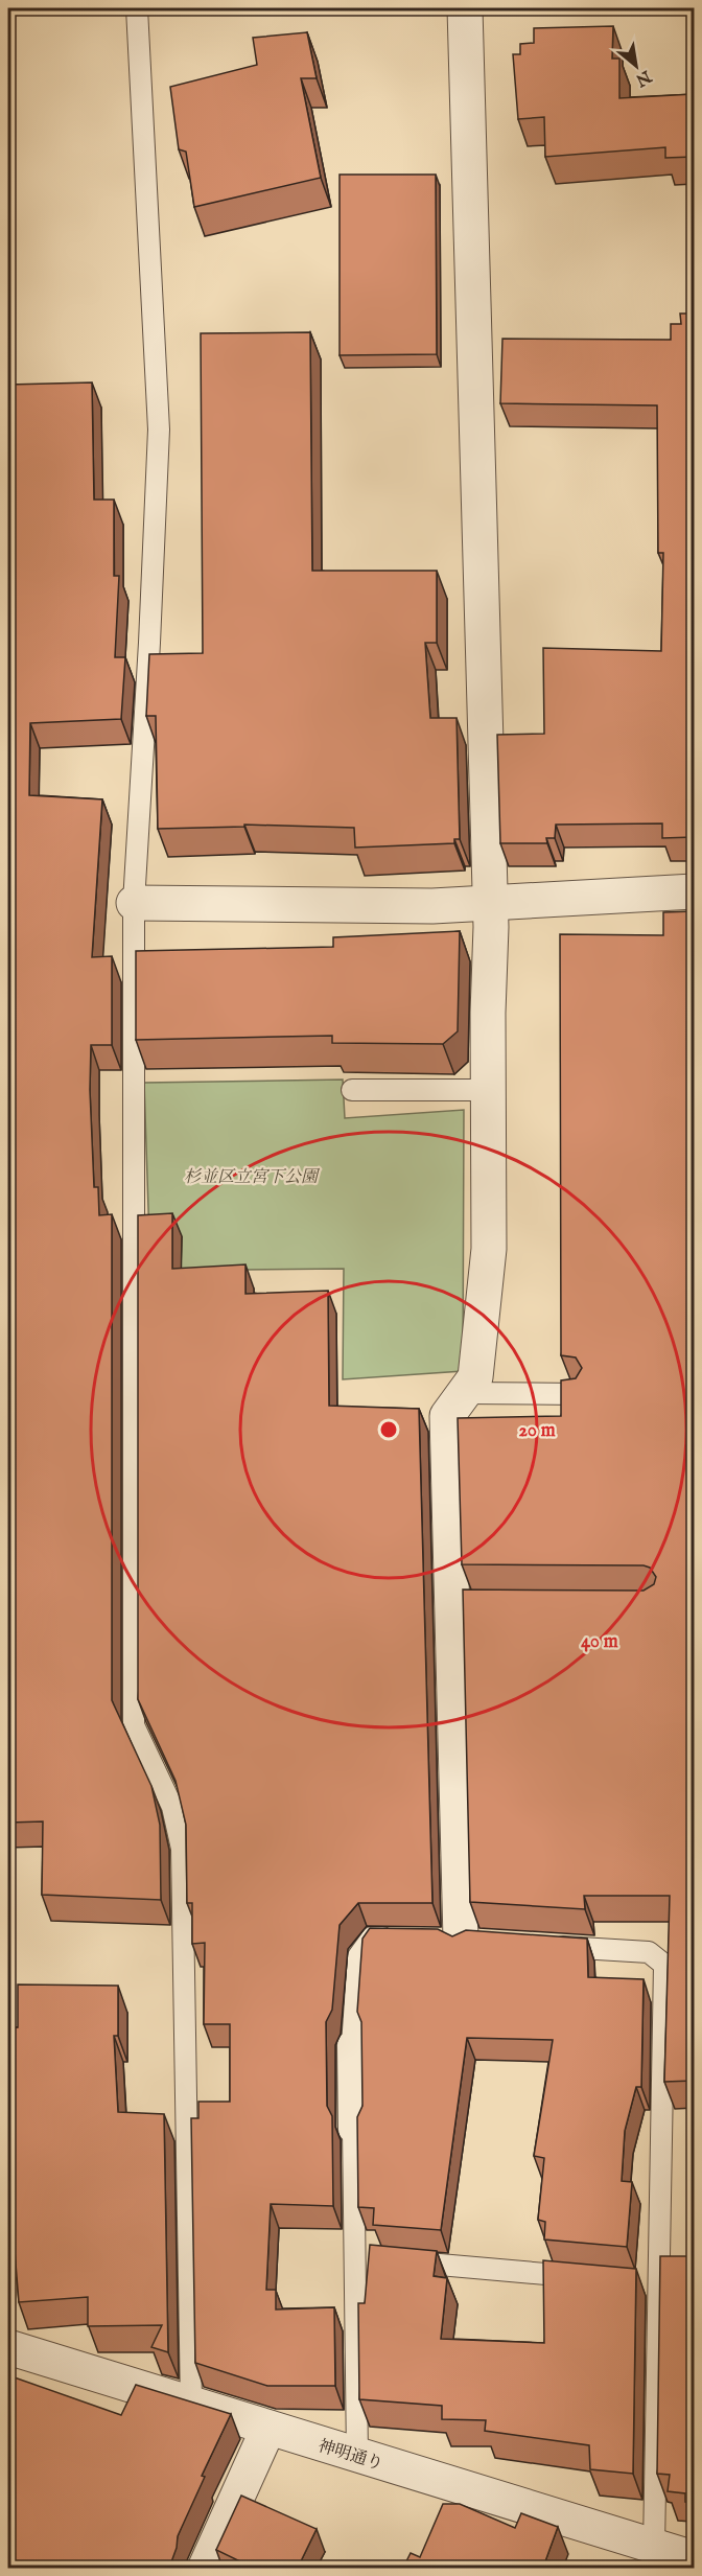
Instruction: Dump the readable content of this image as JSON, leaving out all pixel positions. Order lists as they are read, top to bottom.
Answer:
{
  "streets": {
    "street": ["神明通り"]
  },
  "parks": ["杉並区立宮下公園"],
  "north": "bottom right",
  "rings": ["20 m", "40 m"]
}
